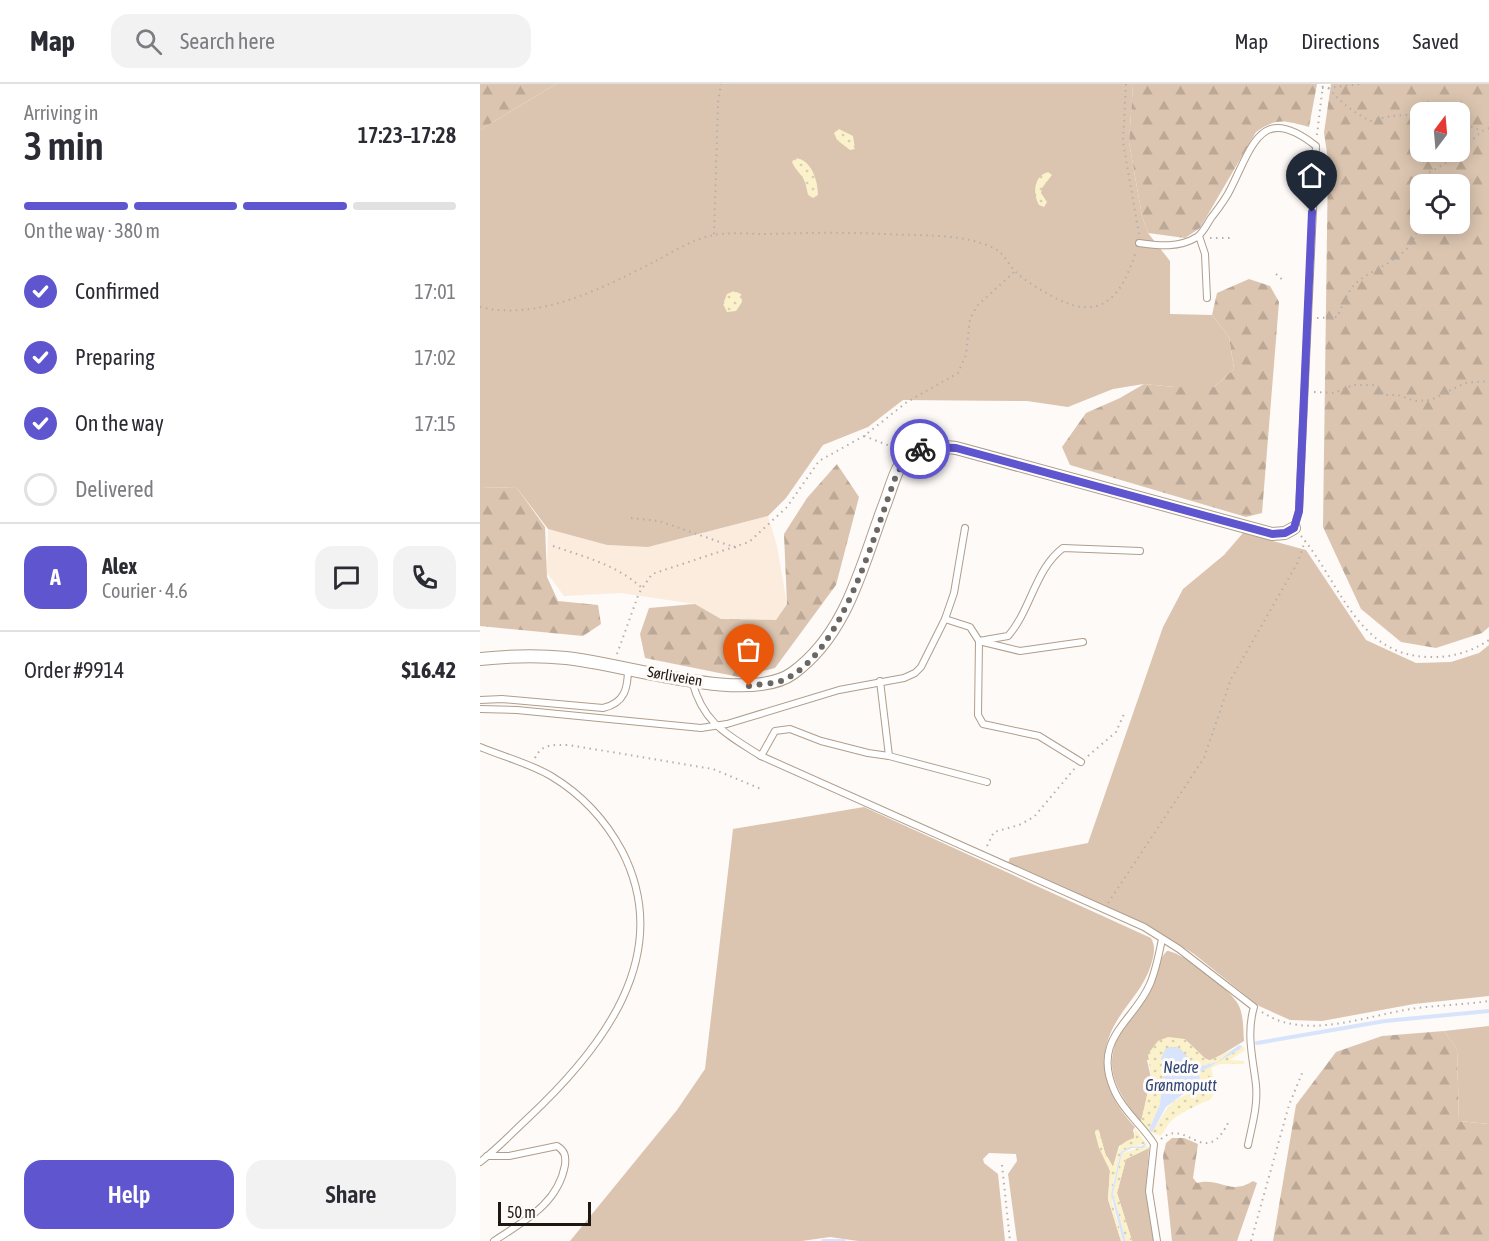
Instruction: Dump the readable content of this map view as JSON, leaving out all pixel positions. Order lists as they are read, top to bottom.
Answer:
{
  "streets": {
    "street": ["Sørliveien"]
  },
  "water": ["Nedre Grønmoputt"],
  "scale_bar": "50 m",
  "north": "top",
  "page": {
    "header": "Map",
    "search": "Search here",
    "nav": ["Map", "Directions", "Saved"],
    "heading": ["3 min", "Arriving in", "17:23–17:28"],
    "panel": [
      "Alex",
      "Courier · 4.6",
      "Order #9914",
      "$16.42"
    ],
    "bar": "On the way · 380 m",
    "list": [
      ["Confirmed", "17:01"],
      ["Preparing", "17:02"],
      ["On the way", "17:15"],
      "Delivered"
    ],
    "round": "A",
    "buttons": ["Help", "Share"],
    "scale": "50 m"
  }
}
